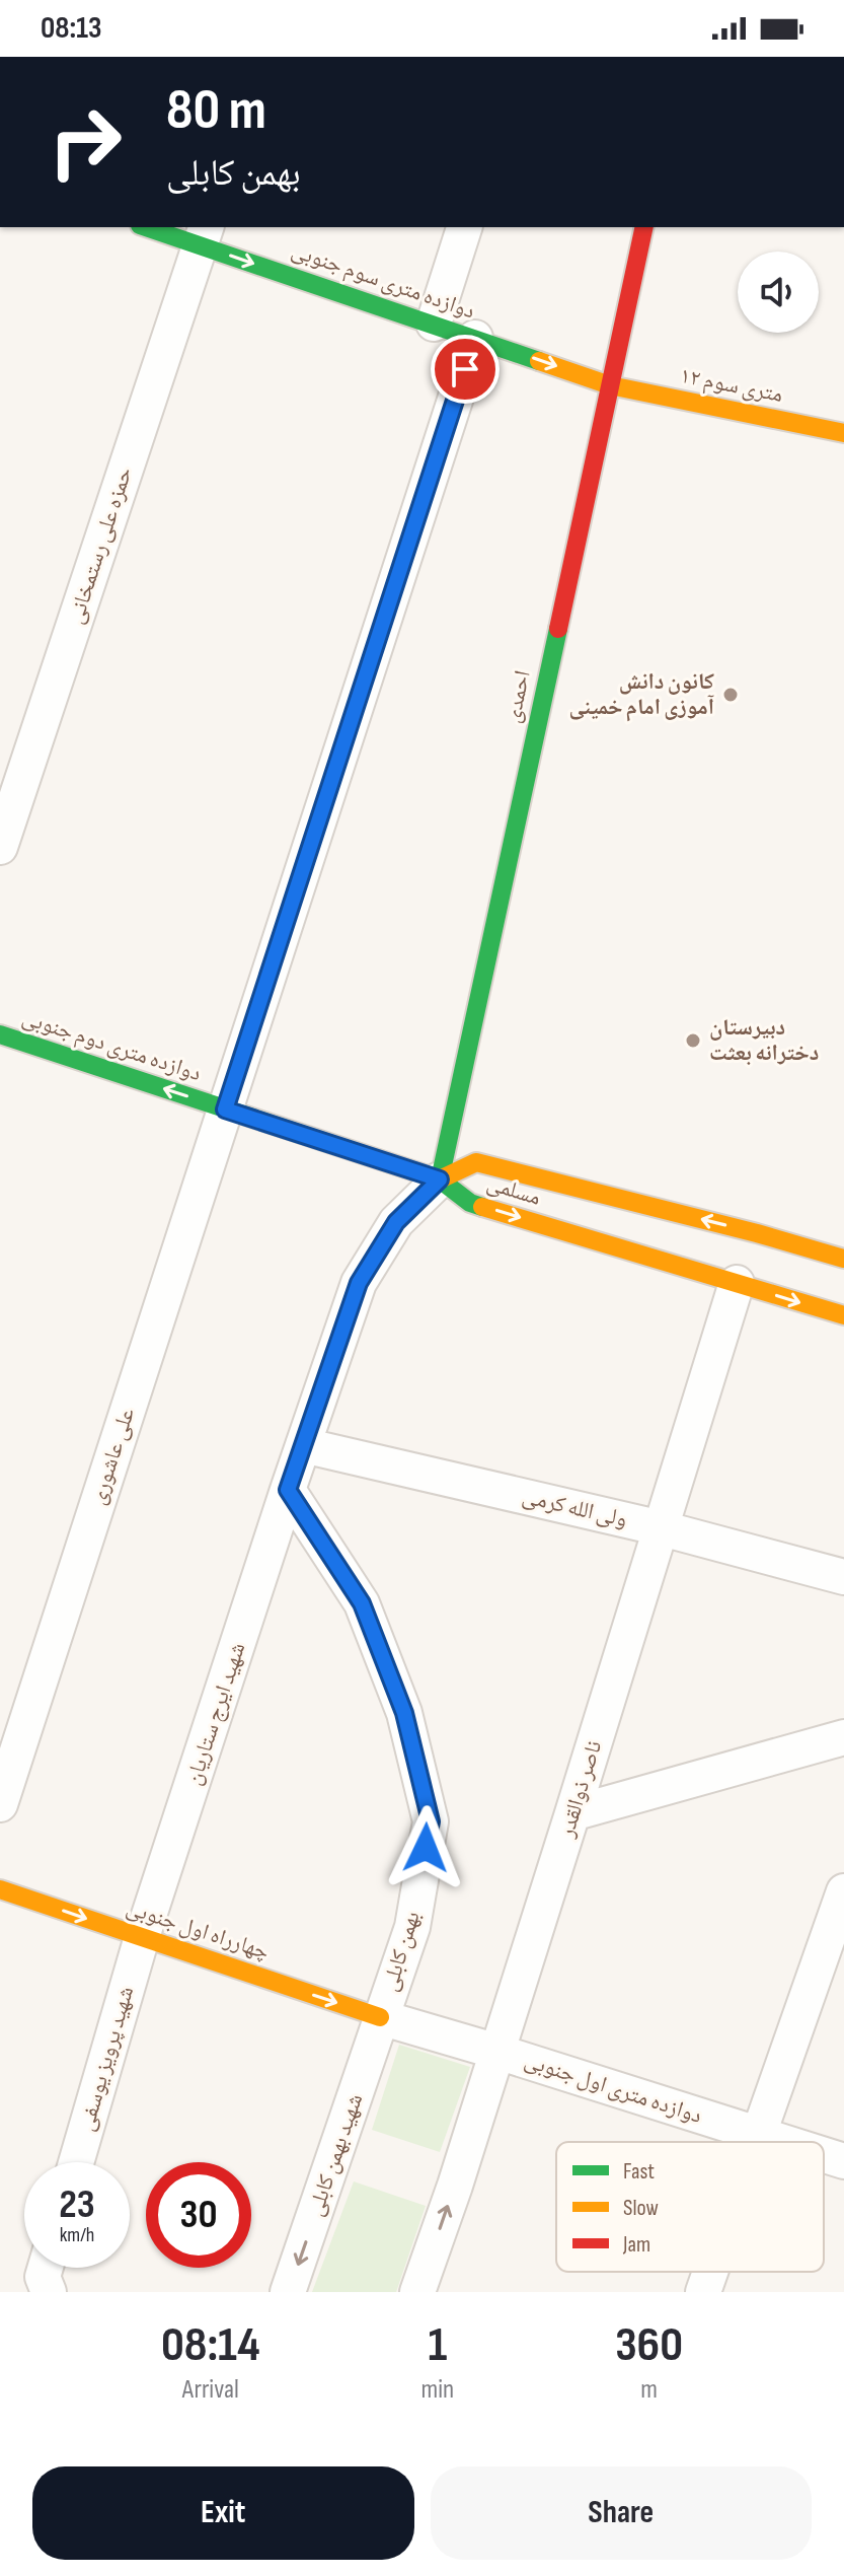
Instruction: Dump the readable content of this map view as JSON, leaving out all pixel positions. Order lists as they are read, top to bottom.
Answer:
{
  "streets": {
    "main road": [
      "دوازده متری سوم جنوبی",
      "۱۲ متری سوم",
      "احمدی",
      "دوازده متری دوم جنوبی",
      "مسلمی",
      "چهارراه اول جنوبی"
    ],
    "street": [
      "حمزه علی رستمخانی",
      "علی عاشوری",
      "ولی الله کرمی",
      "شهید ایرج ستاریان",
      "ناصر ذوالقدر",
      "بهمن کابلی",
      "شهید پرویز یوسفی",
      "دوازده متری اول جنوبی",
      "شهید بهمن کابلی"
    ]
  },
  "crossings": [
    ["دوازده متری سوم جنوبی", "۱۲ متری سوم"],
    ["دوازده متری سوم جنوبی", "حمزه علی رستمخانی"],
    ["دوازده متری سوم جنوبی", "احمدی"],
    ["دوازده متری سوم جنوبی", "علی عاشوری"],
    ["۱۲ متری سوم", "احمدی"],
    ["احمدی", "دوازده متری دوم جنوبی"],
    ["احمدی", "مسلمی"],
    ["دوازده متری دوم جنوبی", "مسلمی"],
    ["دوازده متری دوم جنوبی", "علی عاشوری"],
    ["مسلمی", "ناصر ذوالقدر"],
    ["ولی الله کرمی", "ناصر ذوالقدر"],
    ["شهید ایرج ستاریان", "چهارراه اول جنوبی"],
    ["شهید ایرج ستاریان", "بهمن کابلی"],
    ["شهید ایرج ستاریان", "شهید پرویز یوسفی"],
    ["ناصر ذوالقدر", "دوازده متری اول جنوبی"],
    ["چهارراه اول جنوبی", "بهمن کابلی"],
    ["چهارراه اول جنوبی", "شهید پرویز یوسفی"],
    ["چهارراه اول جنوبی", "دوازده متری اول جنوبی"],
    ["چهارراه اول جنوبی", "شهید بهمن کابلی"],
    ["بهمن کابلی", "دوازده متری اول جنوبی"],
    ["بهمن کابلی", "شهید بهمن کابلی"],
    ["دوازده متری اول جنوبی", "شهید بهمن کابلی"]
  ],
  "one_way": [
    "دوازده متری سوم جنوبی",
    "دوازده متری دوم جنوبی",
    "چهارراه اول جنوبی",
    "شهید بهمن کابلی"
  ],
  "places": ["کانون دانش آموزی امام خمینی", "دبیرستان دخترانه بعثت"],
  "legend": ["Fast", "Slow", "Jam"],
  "page": {
    "status": "08:13",
    "turn": ["80 m", "بهمن کابلی"],
    "speed": "23 km/h",
    "limit": "30",
    "eta": [
      "08:14",
      "Arrival",
      "1",
      "min",
      "360",
      "m"
    ],
    "buttons": ["Exit", "Share"]
  }
}
